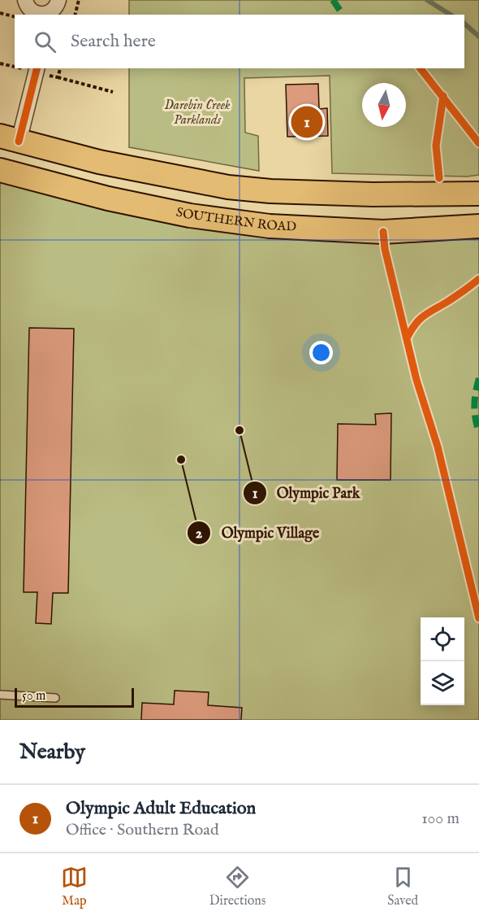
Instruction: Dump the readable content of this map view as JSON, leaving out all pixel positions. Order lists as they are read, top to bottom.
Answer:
{
  "streets": {
    "main road": ["SOUTHERN ROAD"]
  },
  "parks": ["Darebin Creek Parklands"],
  "places": ["Olympic Park", "Olympic Village"],
  "scale_bar": "50 m",
  "north": "bottom",
  "page": {
    "search": "Search here",
    "pins": "1",
    "scale": "50 m",
    "heading": "Nearby",
    "list": [
      {
        "mark": "1",
        "name": "Olympic Adult Education",
        "note": "Office · Southern Road",
        "value": "100 m"
      }
    ],
    "nav": ["Map", "Directions", "Saved"]
  }
}
